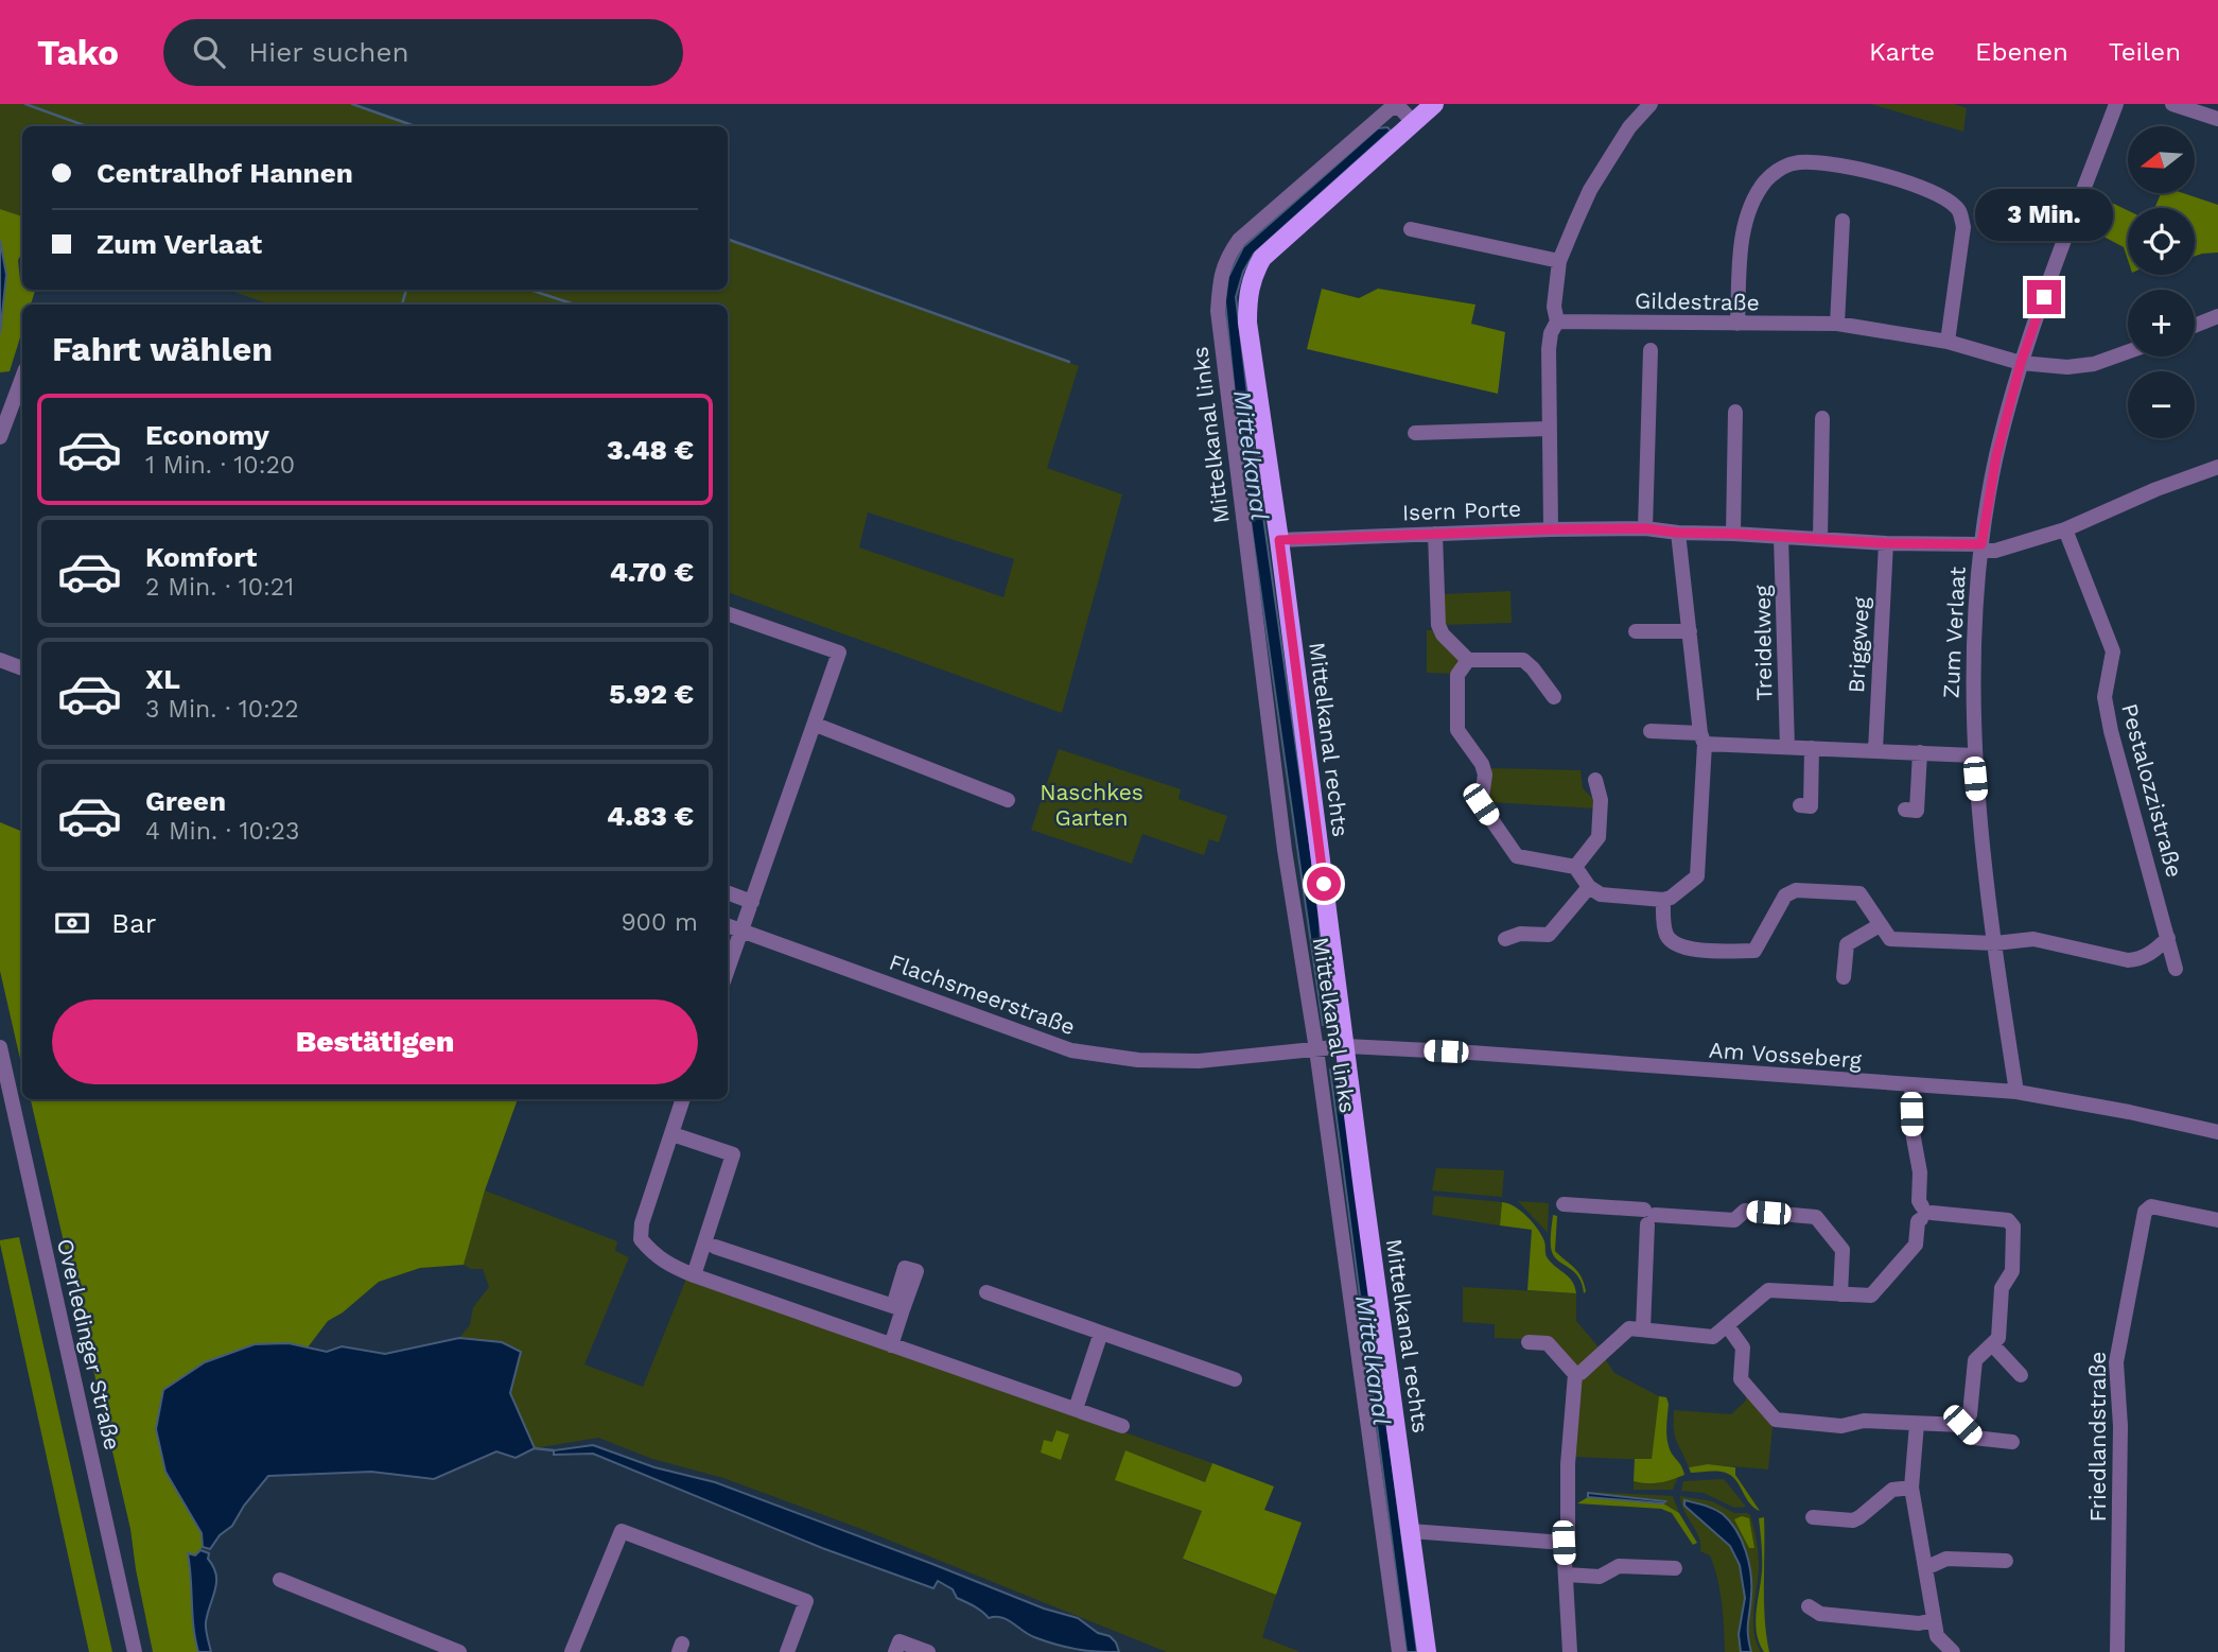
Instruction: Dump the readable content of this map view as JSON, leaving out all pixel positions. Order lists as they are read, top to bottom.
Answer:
{
  "streets": {
    "main road": ["Mittelkanal rechts"],
    "street": [
      "Gildestraße",
      "Mittelkanal links",
      "Isern Porte",
      "Zum Verlaat",
      "Treidelweg",
      "Briggweg",
      "Pestalozzistraße",
      "Flachsmeerstraße",
      "Am Vosseberg",
      "Overledinger Straße",
      "Friedlandstraße"
    ]
  },
  "crossings": [
    ["Gildestraße", "Zum Verlaat"],
    ["Mittelkanal links", "Mittelkanal rechts"],
    ["Mittelkanal links", "Flachsmeerstraße"],
    ["Mittelkanal links", "Am Vosseberg"],
    ["Isern Porte", "Zum Verlaat"],
    ["Isern Porte", "Treidelweg"],
    ["Isern Porte", "Briggweg"],
    ["Isern Porte", "Mittelkanal rechts"],
    ["Isern Porte", "Pestalozzistraße"],
    ["Zum Verlaat", "Am Vosseberg"],
    ["Mittelkanal rechts", "Flachsmeerstraße"],
    ["Mittelkanal rechts", "Am Vosseberg"],
    ["Flachsmeerstraße", "Am Vosseberg"]
  ],
  "water": ["Mittelkanal"],
  "parks": ["Naschkes Garten"],
  "north": "left",
  "page": {
    "header": "Tako",
    "search": "Hier suchen",
    "nav": ["Karte", "Ebenen", "Teilen"],
    "map_buttons": ["+", "−"],
    "banner": ["Centralhof Hannen", "Zum Verlaat"],
    "bubble": "3 Min.",
    "heading": "Fahrt wählen",
    "list": [
      {
        "name": "Economy",
        "note": "1 Min. · 10:20",
        "value": "3.48 €"
      },
      {
        "name": "Komfort",
        "note": "2 Min. · 10:21",
        "value": "4.70 €"
      },
      {
        "name": "XL",
        "note": "3 Min. · 10:22",
        "value": "5.92 €"
      },
      {
        "name": "Green",
        "note": "4 Min. · 10:23",
        "value": "4.83 €"
      }
    ],
    "pay": ["Bar", "900 m"],
    "buttons": "Bestätigen"
  }
}
